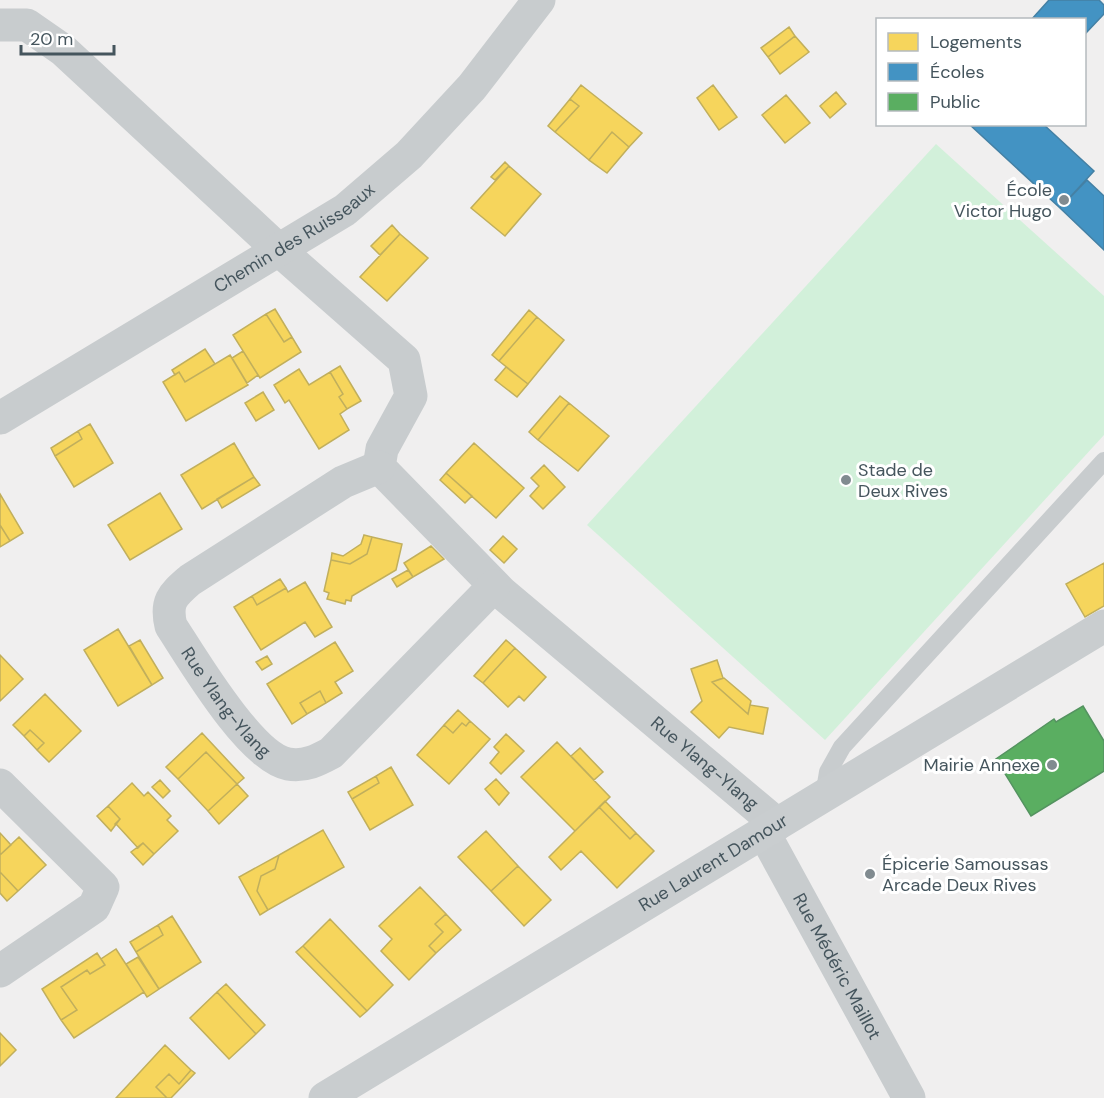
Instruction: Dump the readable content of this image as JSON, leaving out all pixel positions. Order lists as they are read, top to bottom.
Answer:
{
  "streets": {
    "street": [
      "Chemin des Ruisseaux",
      "Rue Ylang-Ylang",
      "Rue Laurent Damour",
      "Rue Médéric Maillot"
    ]
  },
  "crossings": [
    ["Rue Ylang-Ylang", "Rue Laurent Damour"],
    ["Rue Ylang-Ylang", "Rue Médéric Maillot"],
    ["Rue Laurent Damour", "Rue Médéric Maillot"]
  ],
  "places": [
    "École Victor Hugo",
    "Stade de Deux Rives",
    "Mairie Annexe",
    "Épicerie Samoussas Arcade Deux Rives"
  ],
  "legend": ["Logements", "Écoles", "Public"],
  "scale_bar": "20 m"
}
